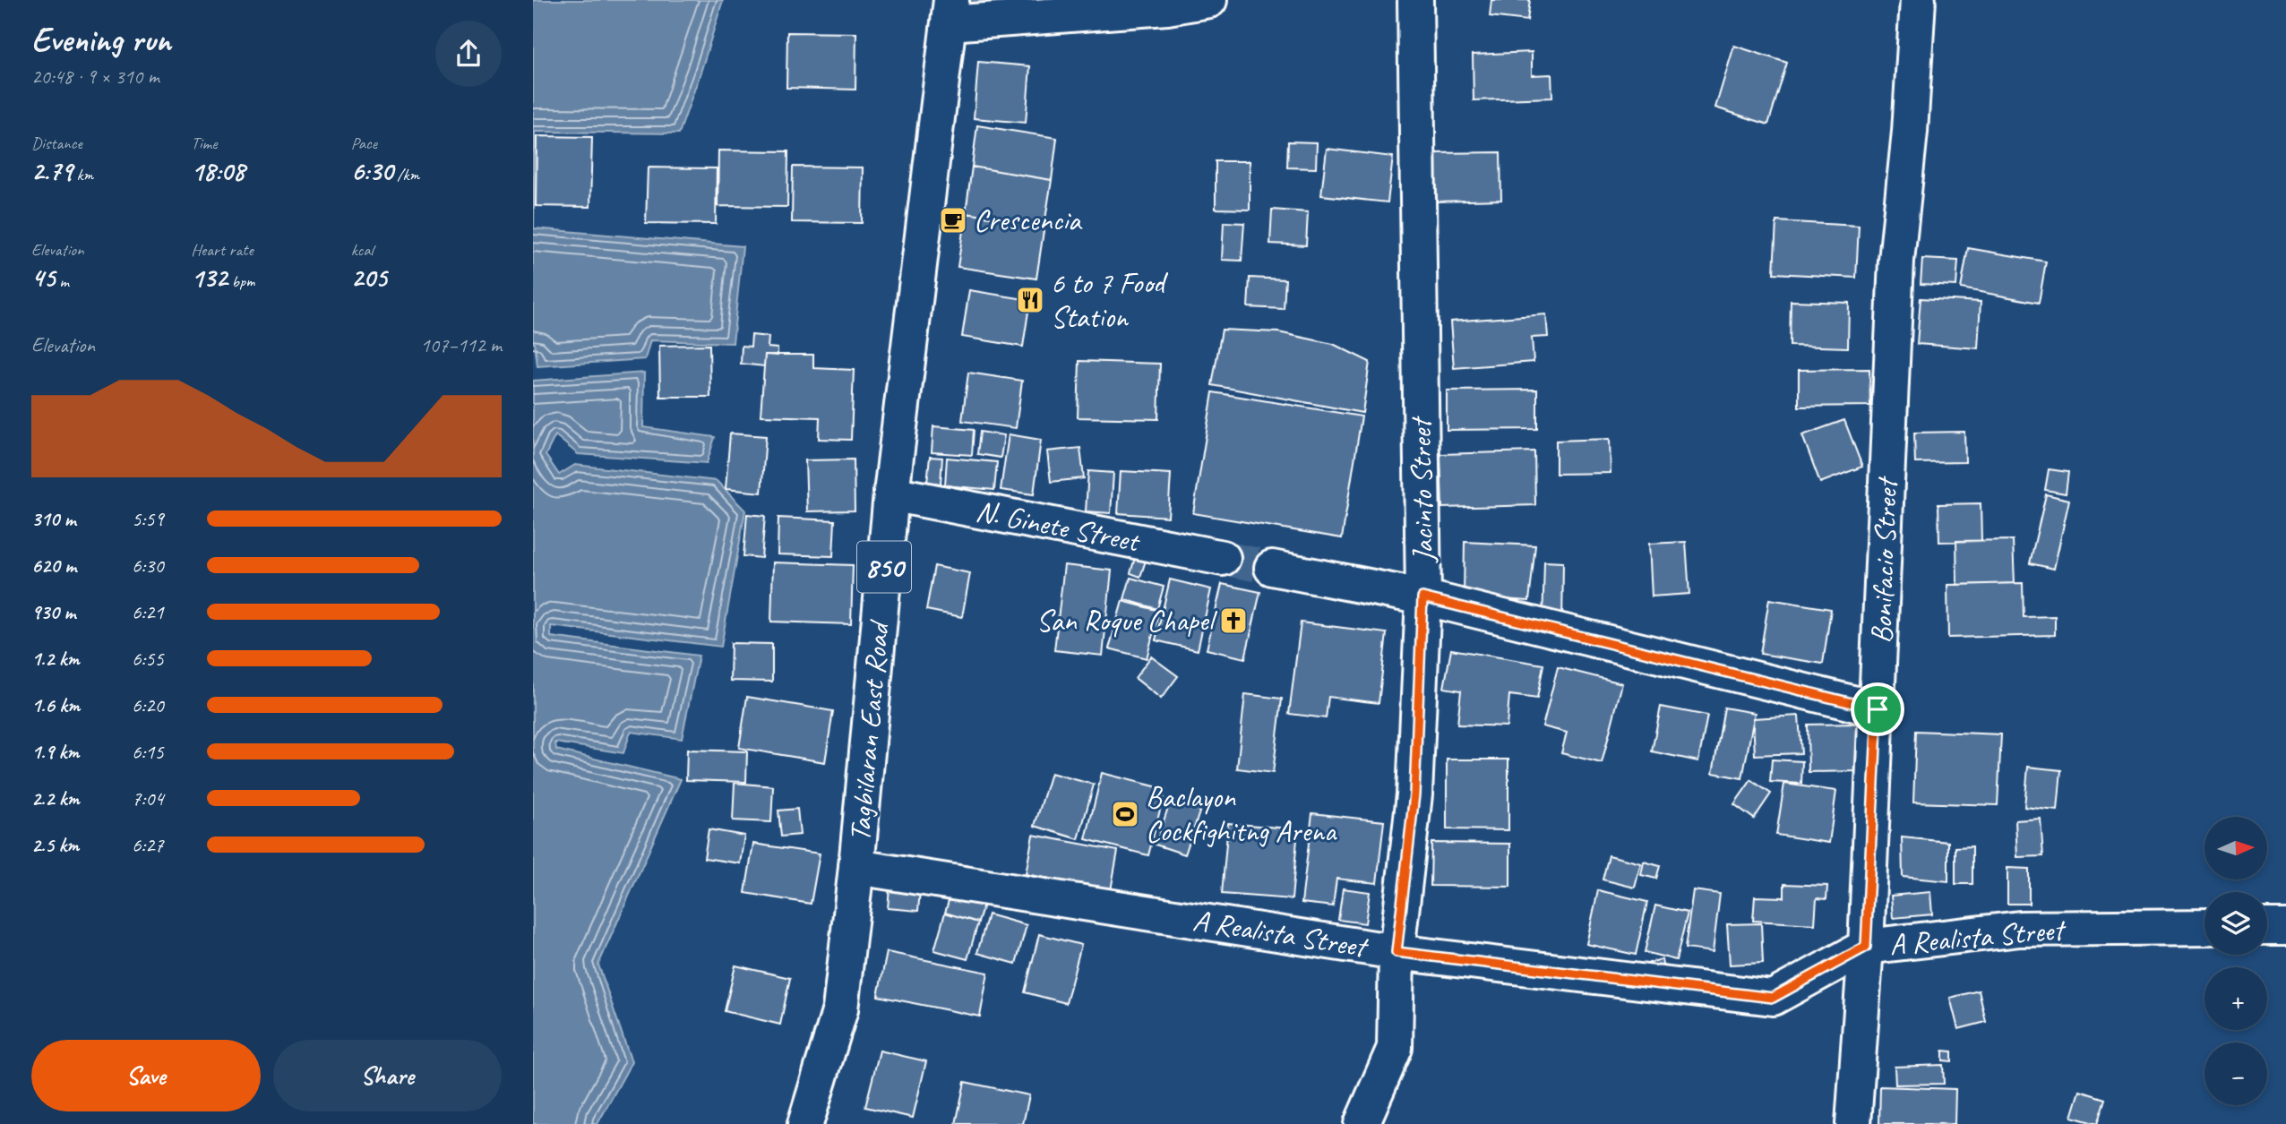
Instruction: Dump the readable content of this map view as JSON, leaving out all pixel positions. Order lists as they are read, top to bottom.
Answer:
{
  "streets": {
    "street": [
      "Jacinto Street",
      "N. Ginete Street",
      "Bonifacio Street",
      "850",
      "Tagbilaran East Road",
      "A Realista Street"
    ]
  },
  "crossings": [
    ["Jacinto Street", "A Realista Street"],
    ["N. Ginete Street", "Tagbilaran East Road"],
    ["Bonifacio Street", "A Realista Street"],
    ["Tagbilaran East Road", "A Realista Street"]
  ],
  "places": {
    "cafe": ["Crescencia"],
    "restaurant": ["6 to 7 Food Station"],
    "church": ["San Roque Chapel"],
    "sports": ["Baclayon Cockfighitng Arena"]
  },
  "north": "right",
  "page": {
    "heading": ["Evening run", "20:48 · 9 × 310 m"],
    "stats": [
      ["Distance", "2.79 km"],
      ["Time", "18:08"],
      ["Pace", "6:30 /km"],
      ["Elevation", "45 m"],
      ["Heart rate", "132 bpm"],
      ["kcal", "205"]
    ],
    "chart": ["Elevation", "107–112 m"],
    "list": [
      {
        "name": "310 m",
        "note": "5:59"
      },
      {
        "name": "620 m",
        "note": "6:30"
      },
      {
        "name": "930 m",
        "note": "6:21"
      },
      {
        "name": "1.2 km",
        "note": "6:55"
      },
      {
        "name": "1.6 km",
        "note": "6:20"
      },
      {
        "name": "1.9 km",
        "note": "6:15"
      },
      {
        "name": "2.2 km",
        "note": "7:04"
      },
      {
        "name": "2.5 km",
        "note": "6:27"
      }
    ],
    "map_buttons": ["+", "−"],
    "buttons": ["Save", "Share"]
  }
}
